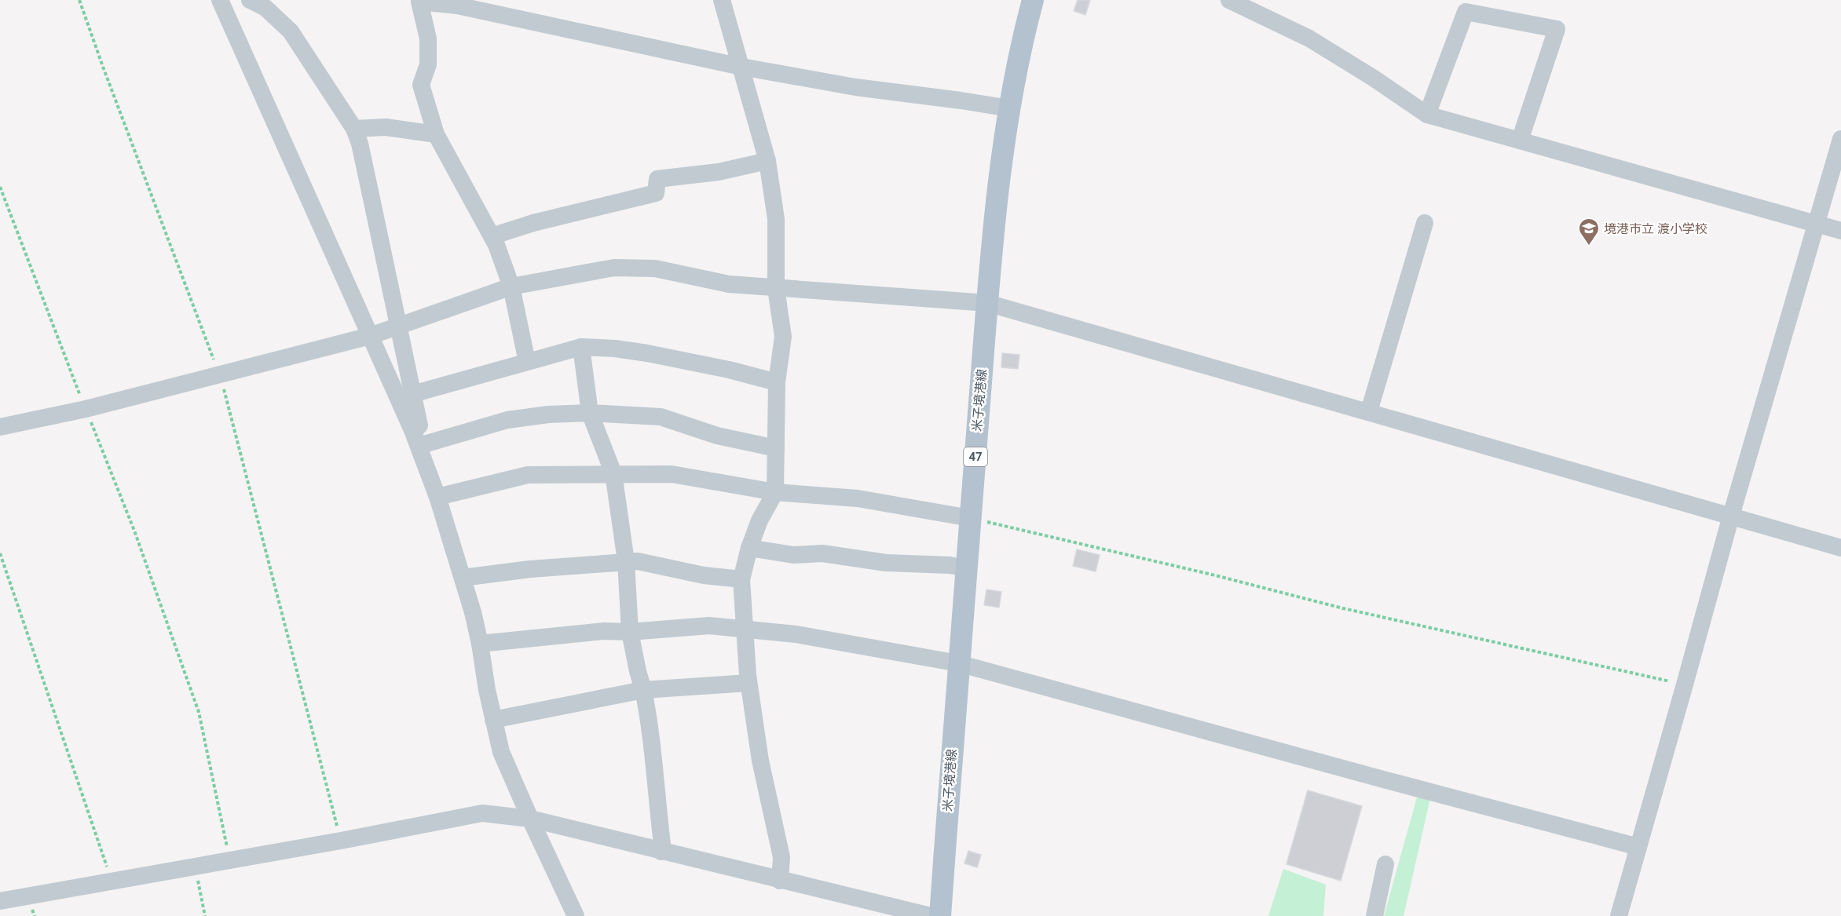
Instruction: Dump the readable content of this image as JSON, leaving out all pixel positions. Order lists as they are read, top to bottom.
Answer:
{
  "streets": {
    "main road": ["米子境港線", "47"]
  },
  "places": {
    "school or university": ["境港市立 渡小学校"]
  }
}
